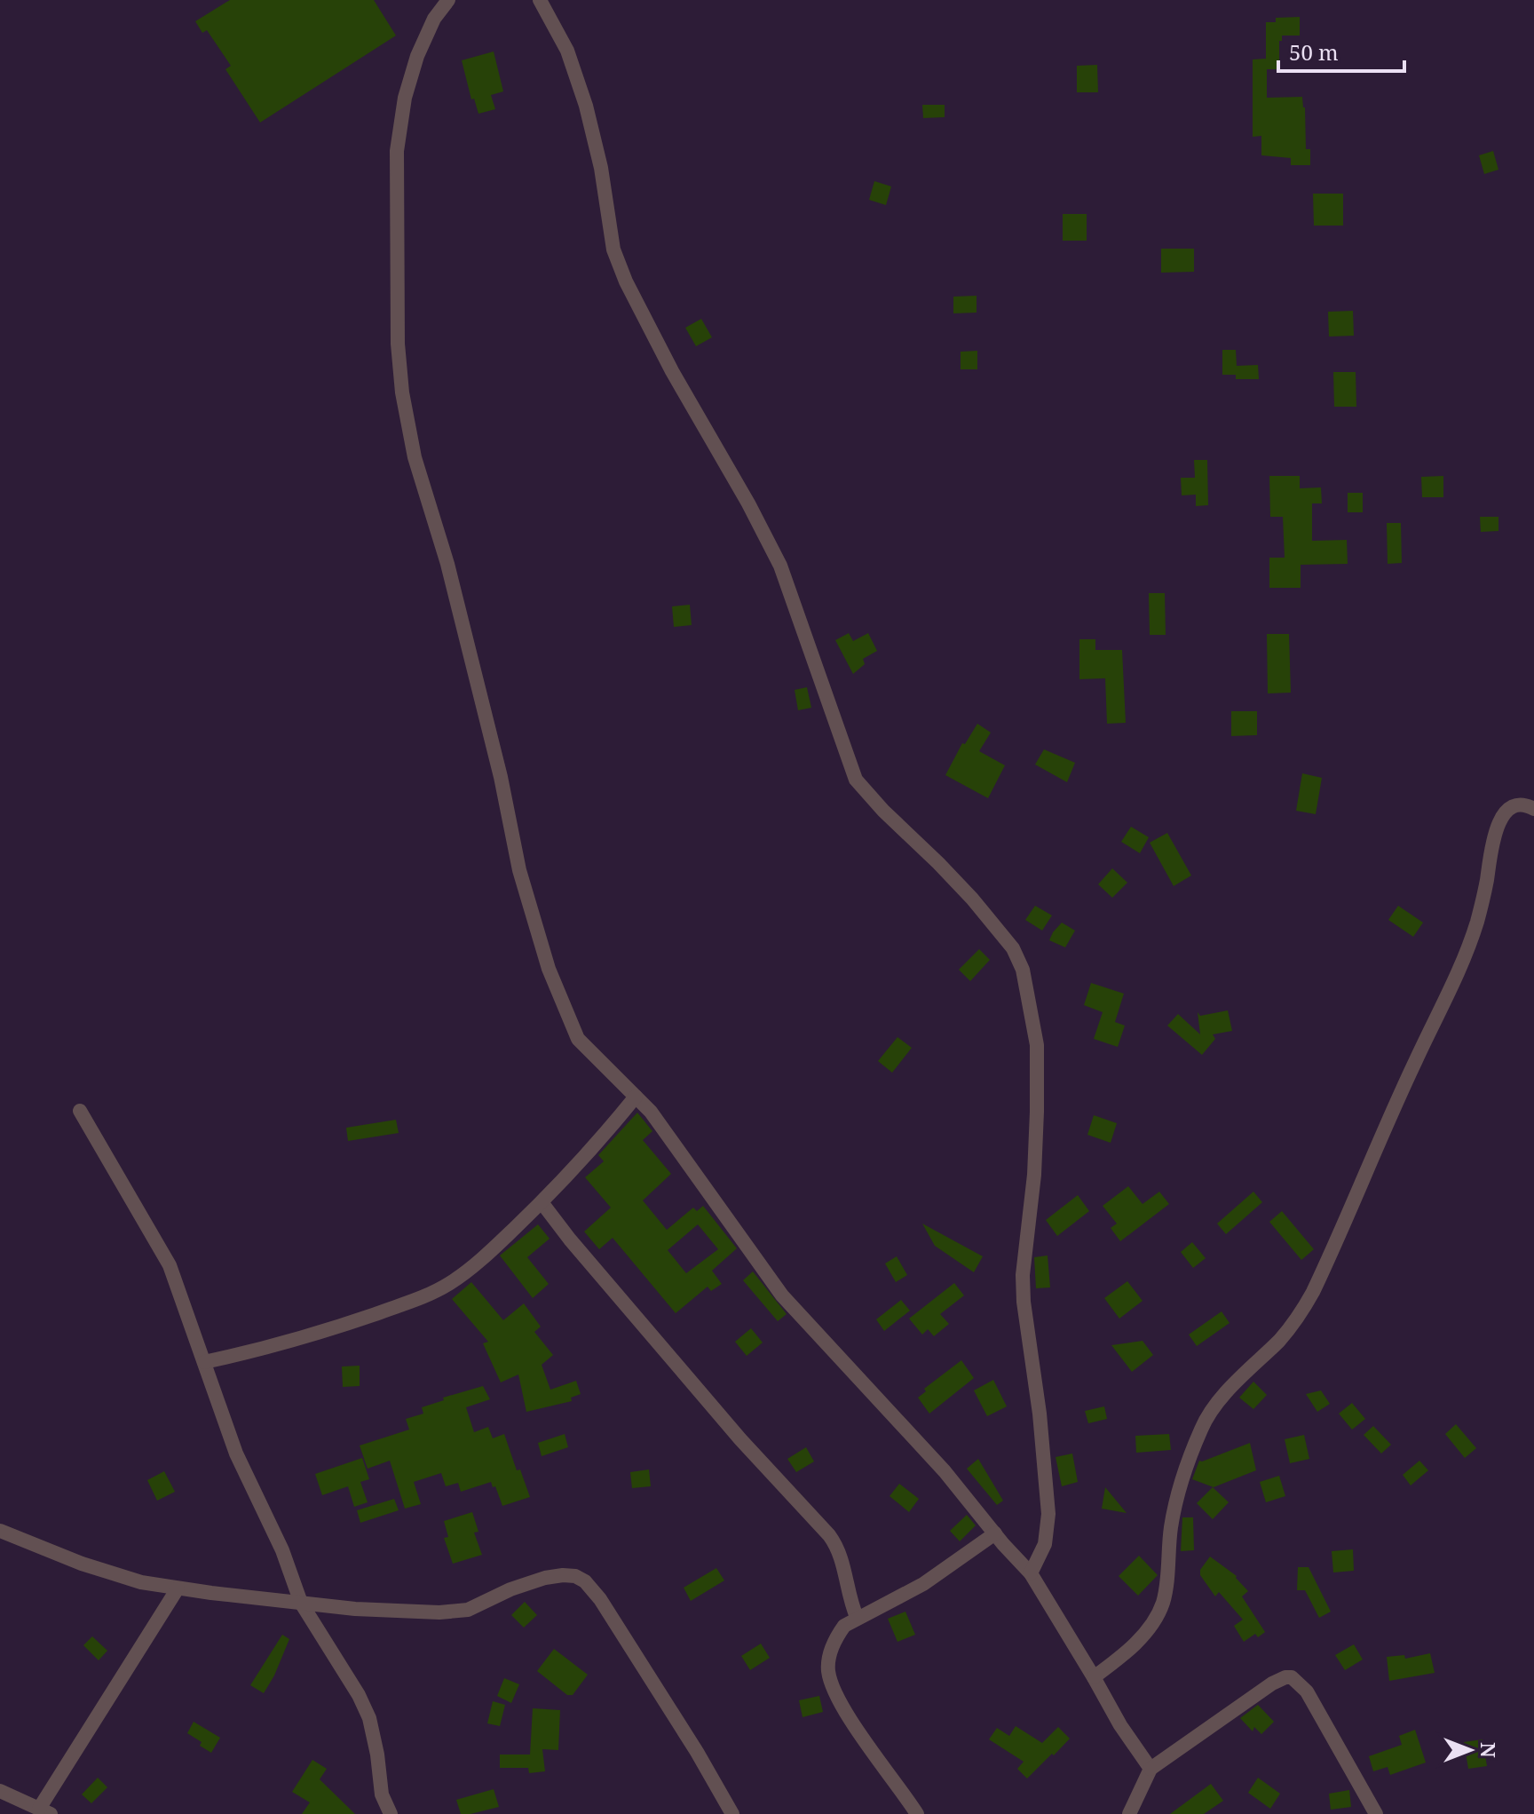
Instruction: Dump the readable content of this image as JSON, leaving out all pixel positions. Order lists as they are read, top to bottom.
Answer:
{
  "scale_bar": "50 m",
  "north": "right"
}
